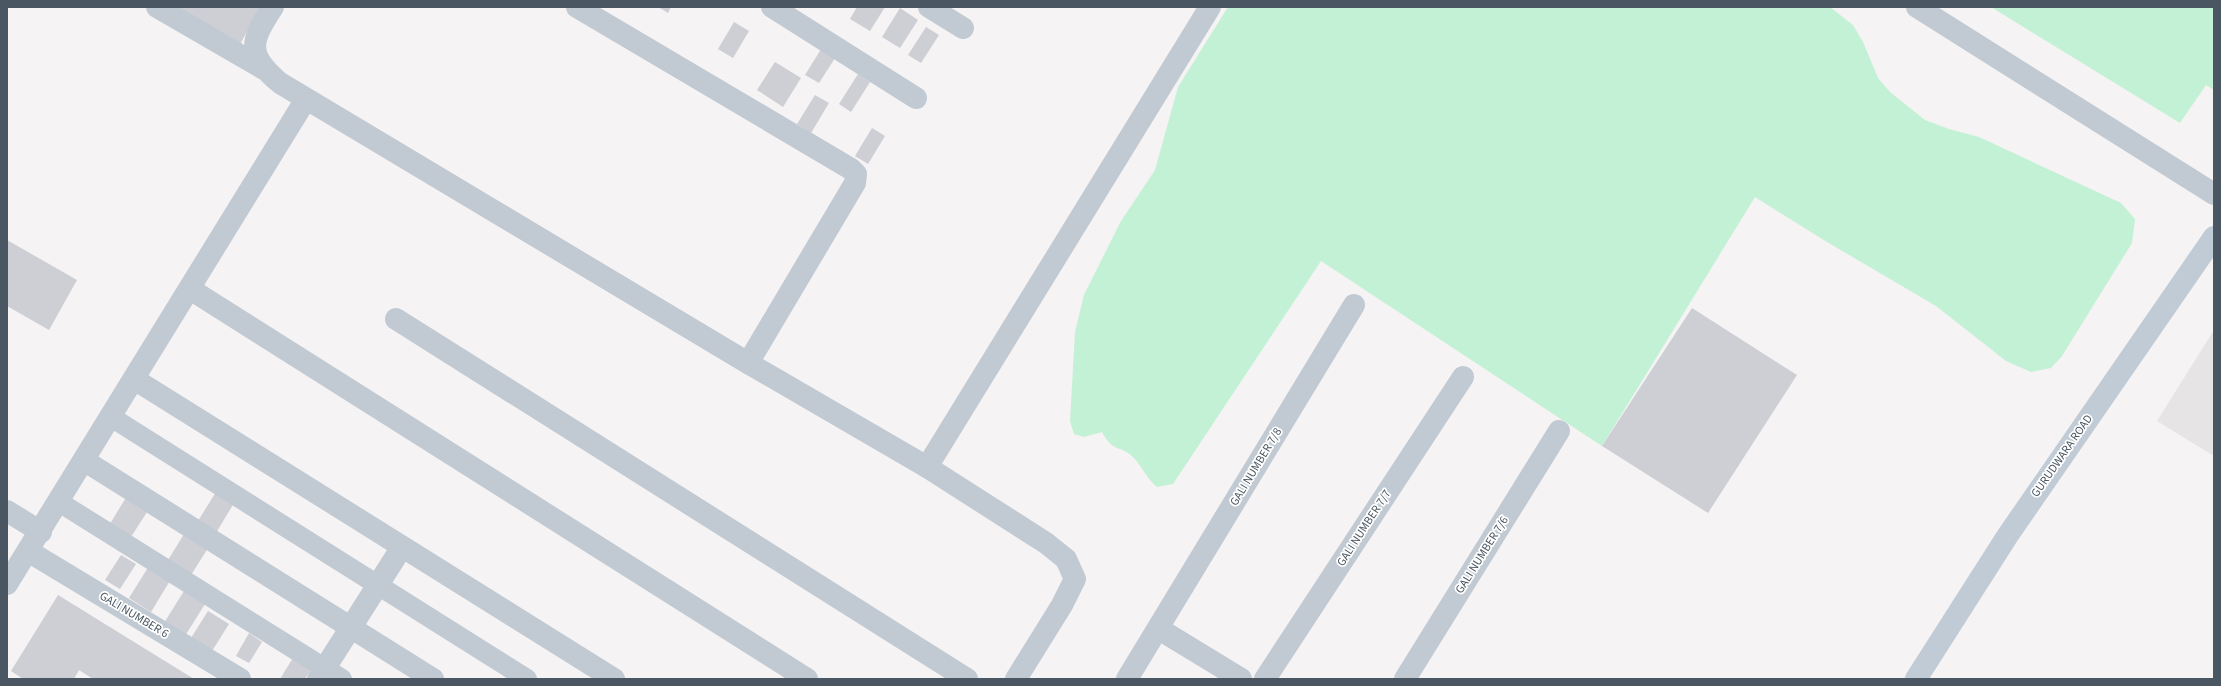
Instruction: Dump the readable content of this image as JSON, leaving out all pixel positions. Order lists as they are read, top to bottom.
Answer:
{
  "streets": {
    "street": [
      "GURUDWARA ROAD",
      "GALI NUMBER 7/8",
      "GALI NUMBER 7/7",
      "GALI NUMBER 7/6",
      "GALI NUMBER 6"
    ]
  }
}
